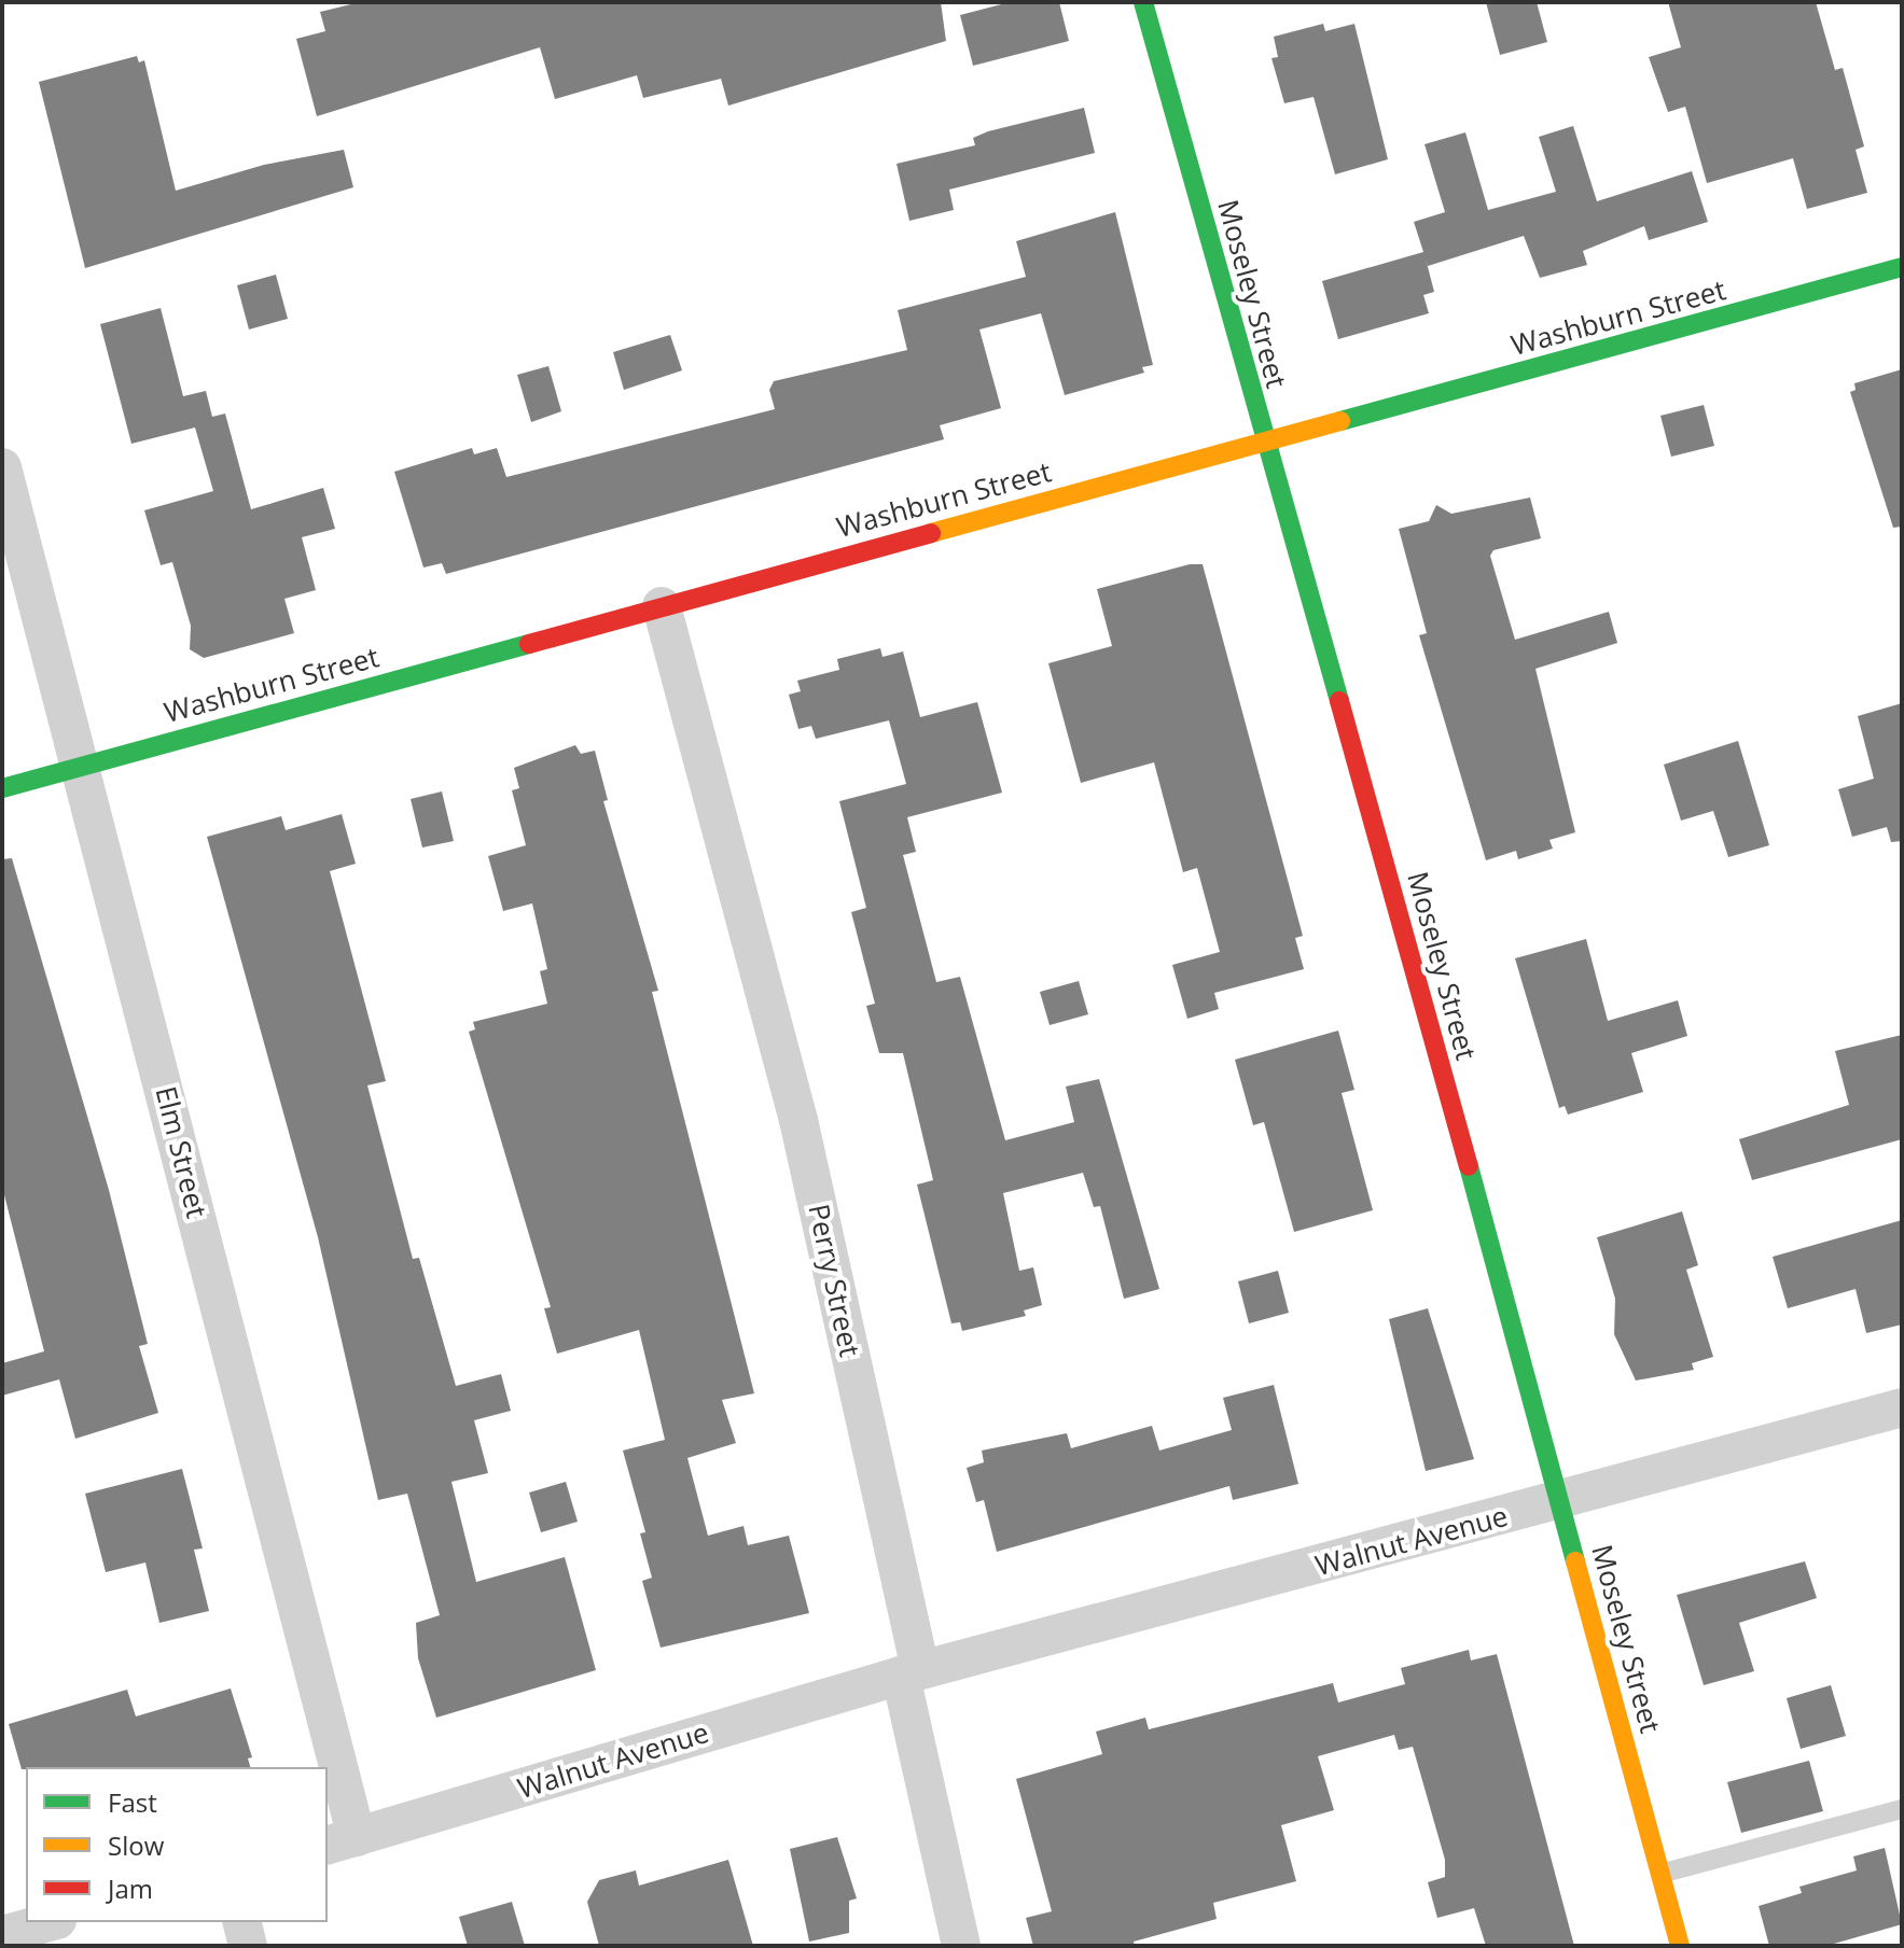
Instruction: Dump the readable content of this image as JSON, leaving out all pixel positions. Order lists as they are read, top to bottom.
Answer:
{
  "streets": {
    "street": [
      "Moseley Street",
      "Washburn Street",
      "Elm Street",
      "Perry Street",
      "Walnut Avenue"
    ]
  },
  "crossings": [
    ["Moseley Street", "Washburn Street"],
    ["Moseley Street", "Walnut Avenue"],
    ["Washburn Street", "Elm Street"],
    ["Washburn Street", "Perry Street"],
    ["Elm Street", "Walnut Avenue"],
    ["Perry Street", "Walnut Avenue"]
  ],
  "legend": ["Fast", "Slow", "Jam"]
}
